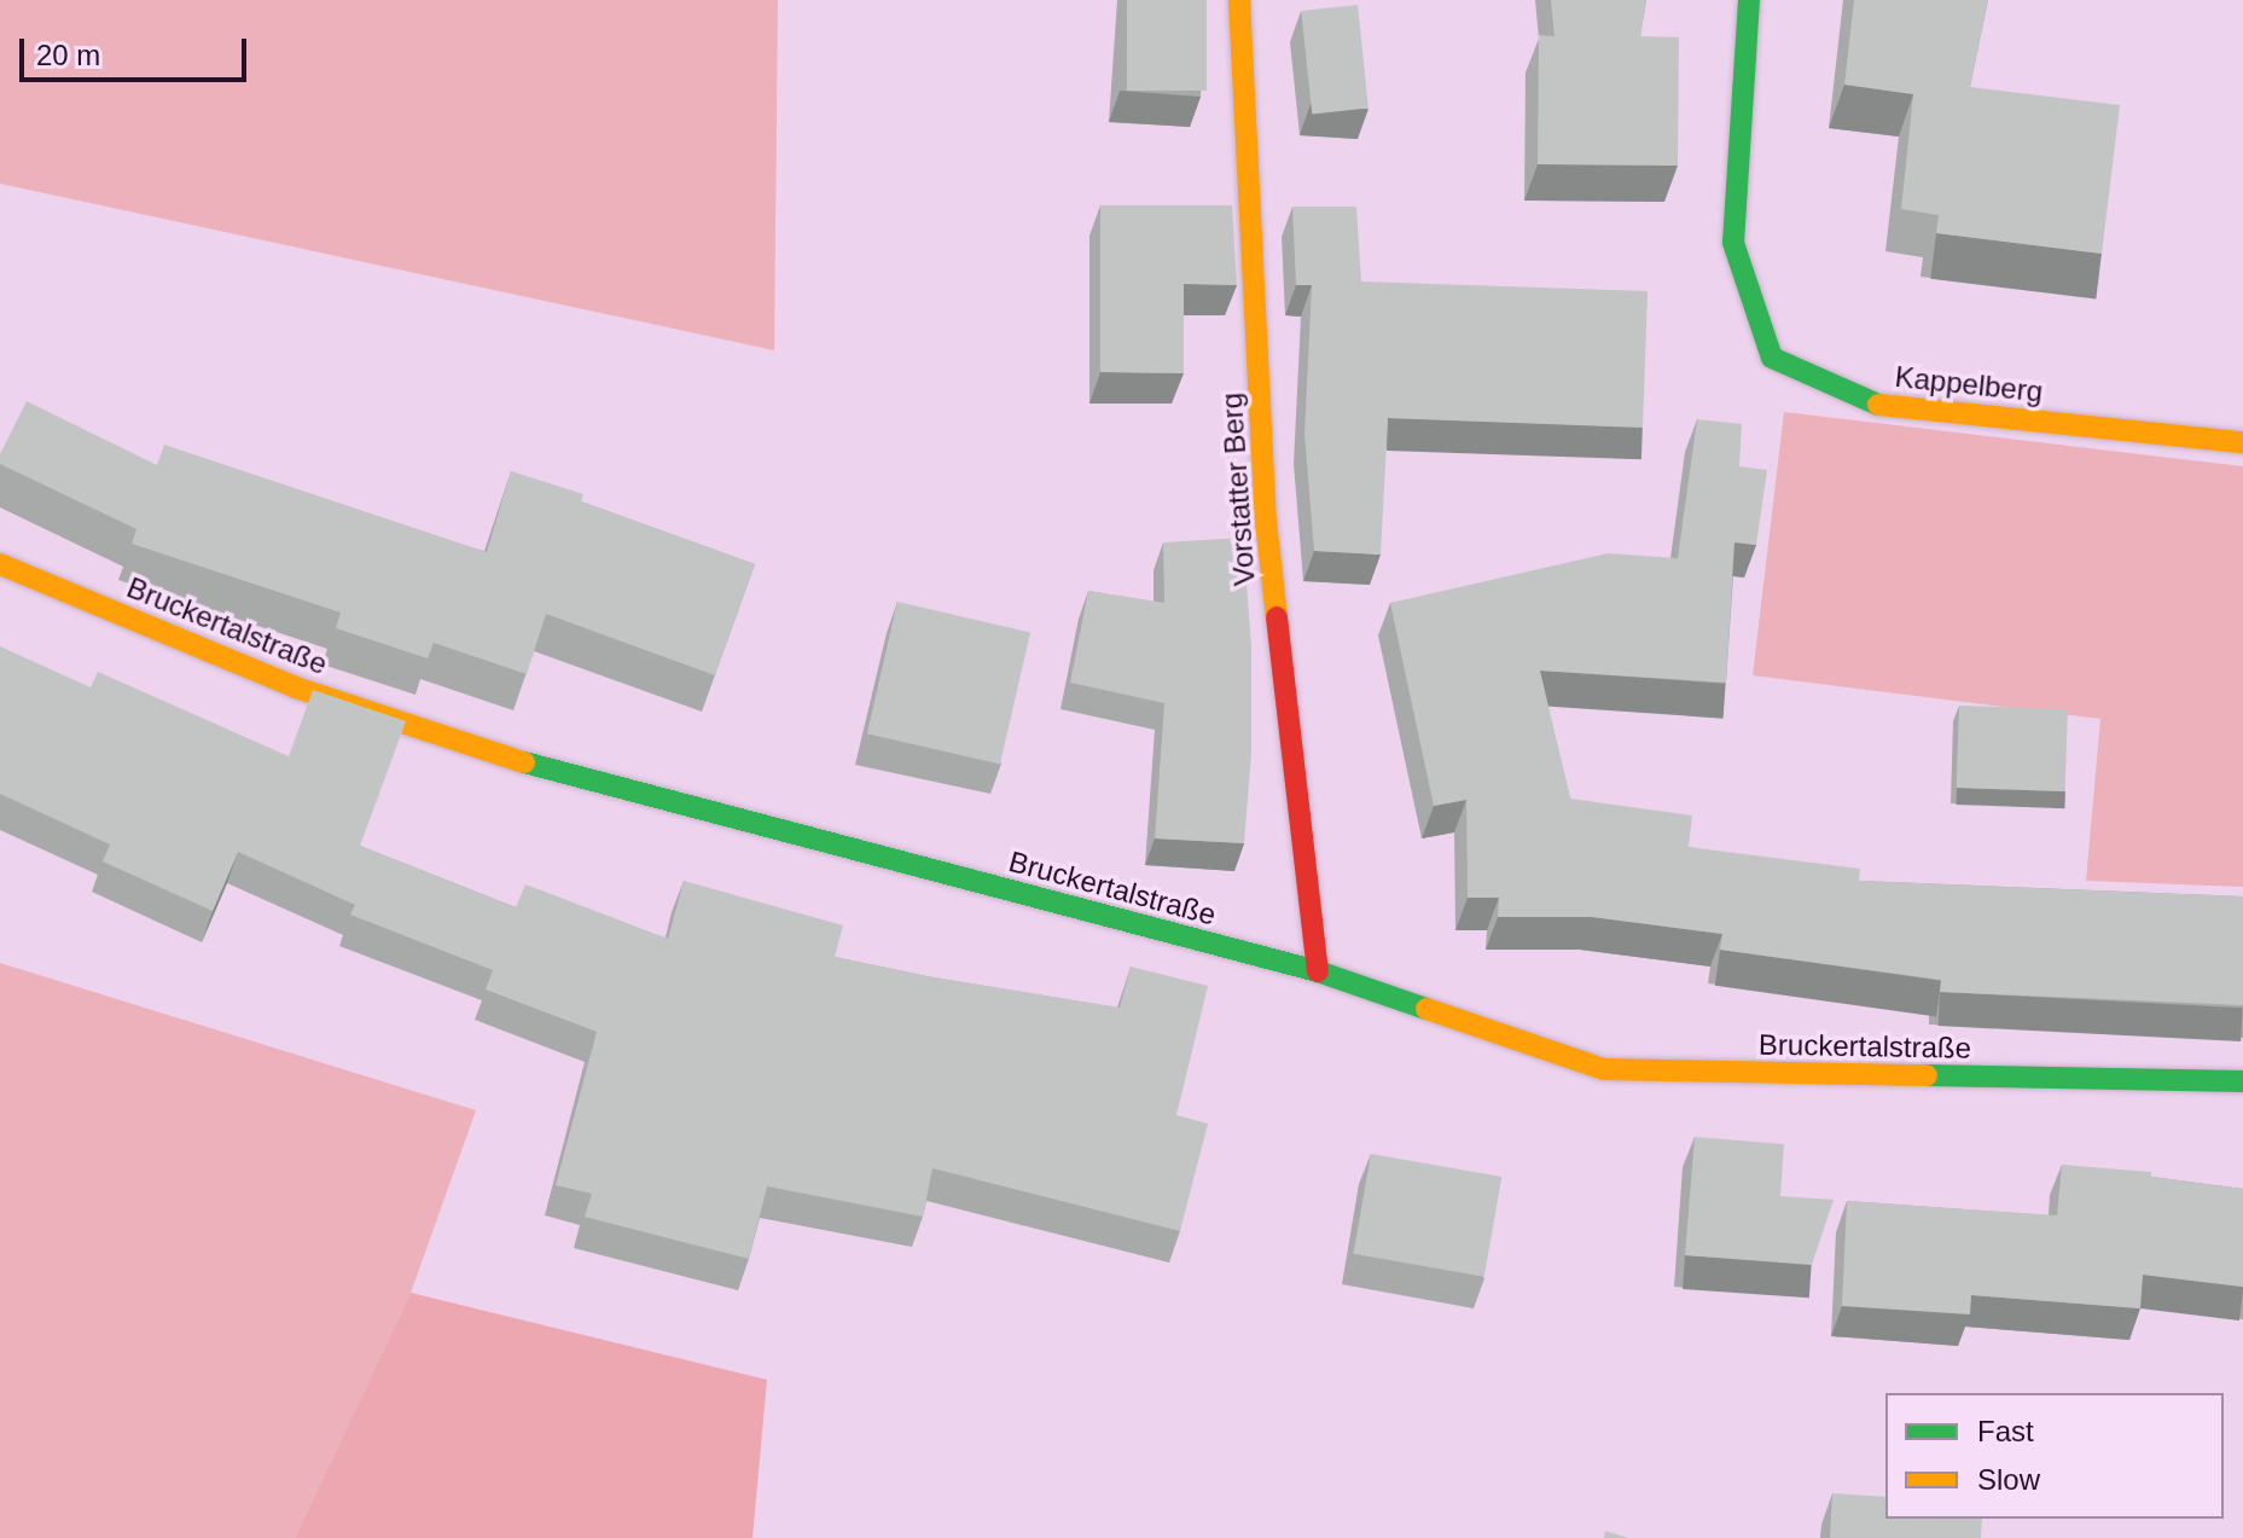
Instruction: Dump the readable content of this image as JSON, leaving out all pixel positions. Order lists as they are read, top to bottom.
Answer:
{
  "streets": {
    "street": ["Kappelberg", "Vorstatter Berg", "Bruckertalstraße"]
  },
  "crossings": [
    ["Vorstatter Berg", "Bruckertalstraße"]
  ],
  "legend": ["Fast", "Slow"],
  "scale_bar": "20 m"
}
